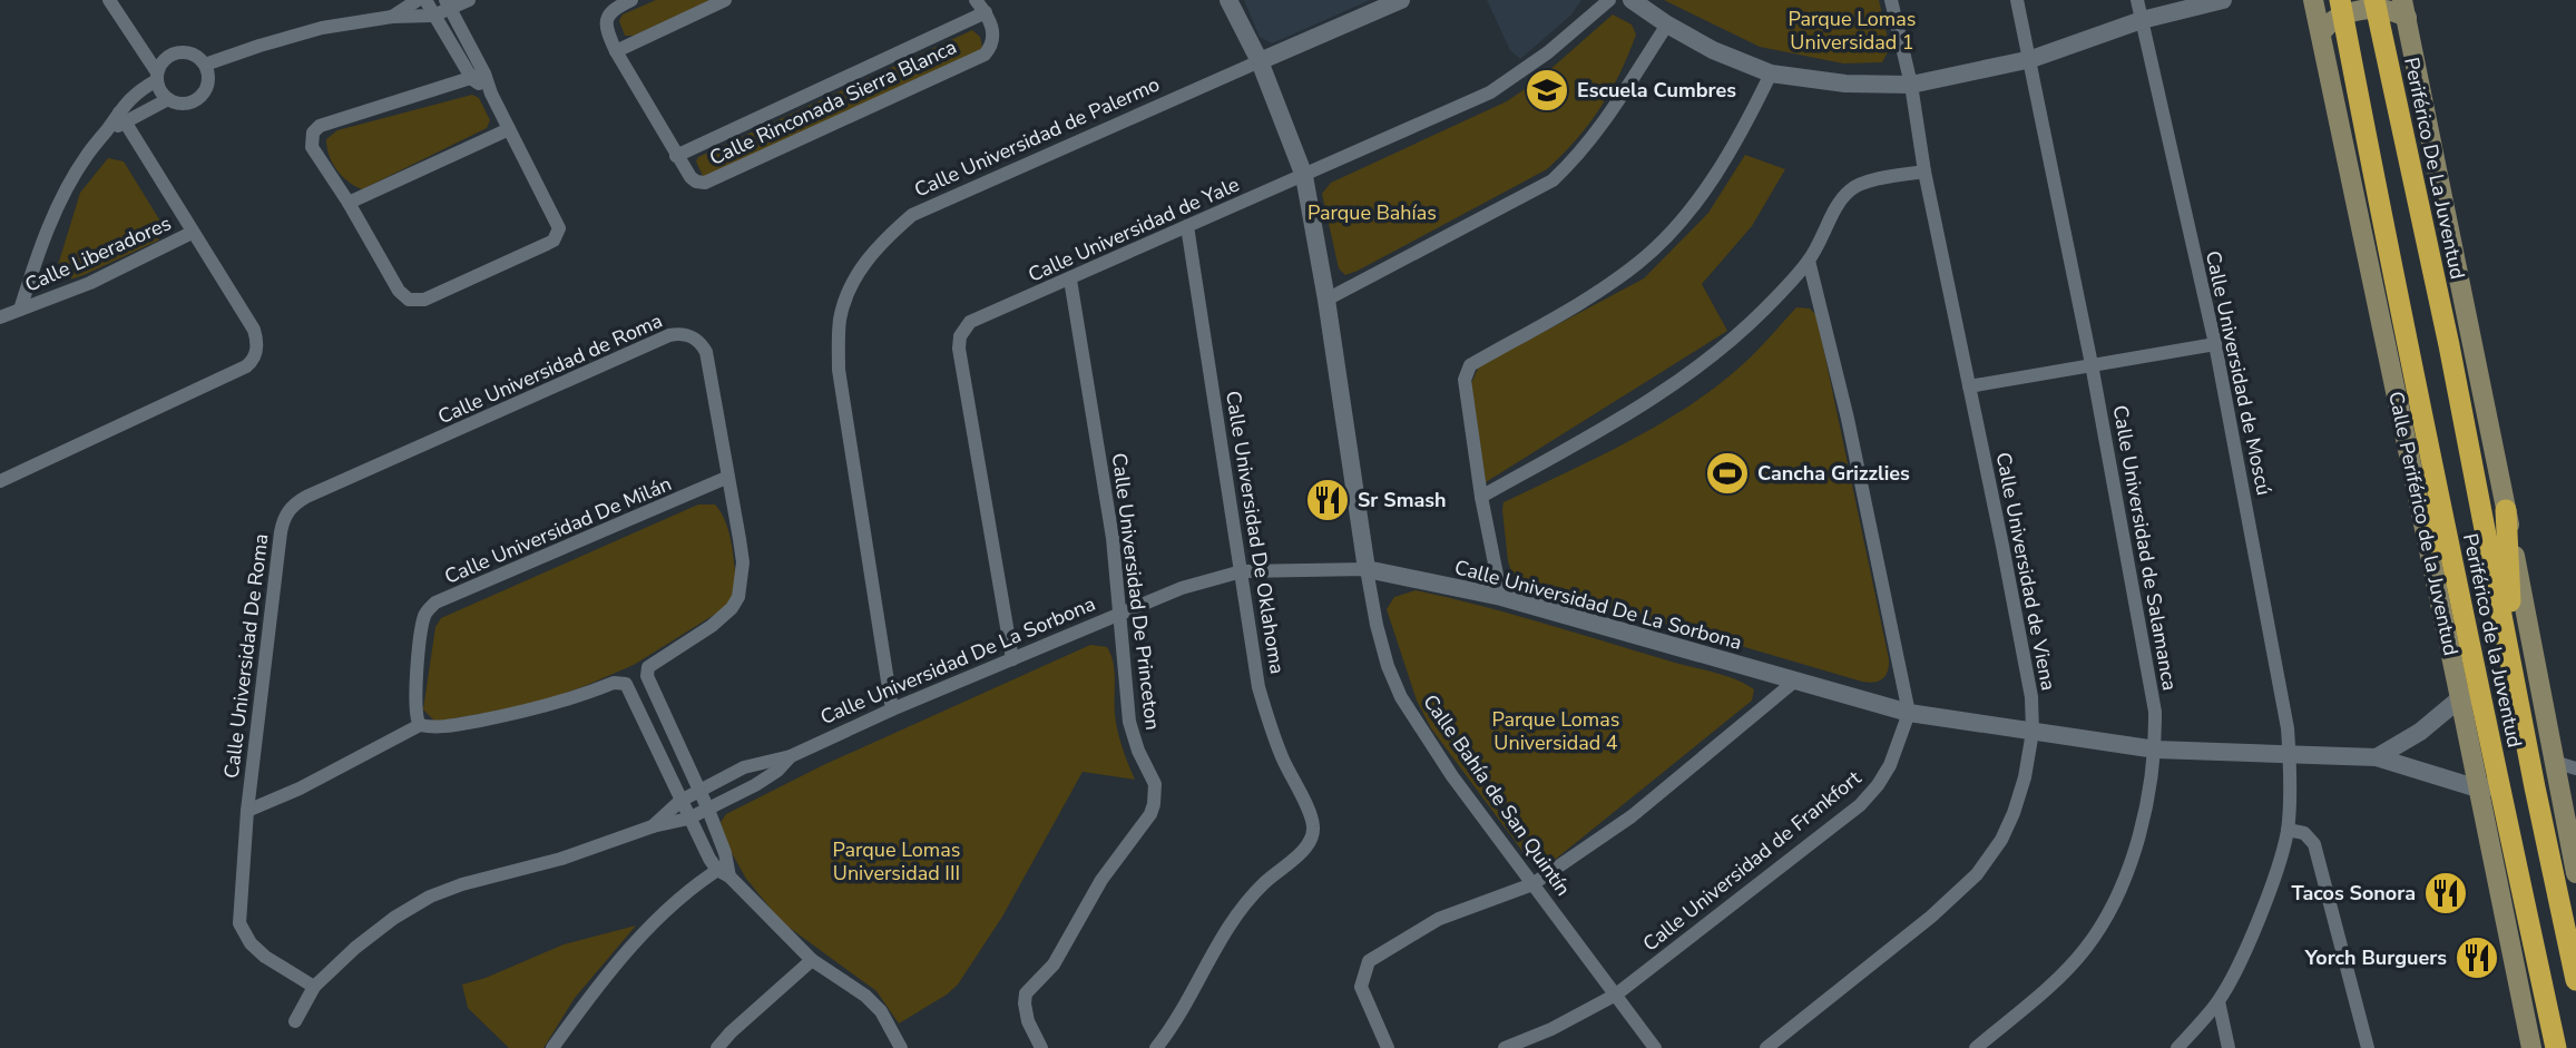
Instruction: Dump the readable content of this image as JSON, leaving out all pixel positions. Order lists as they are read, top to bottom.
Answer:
{
  "streets": {
    "highway": ["Periférico De La Juventud", "Periférico de la Juventud"],
    "main road": ["Calle Periférico de la Juventud"],
    "street": [
      "Calle Rinconada Sierra Blanca",
      "Calle Universidad de Palermo",
      "Calle Universidad de Yale",
      "Calle Liberadores",
      "Calle Universidad de Roma",
      "Calle Universidad de Moscú",
      "Calle Universidad De Milán",
      "Calle Universidad De Oklahoma",
      "Calle Universidad de Salamanca",
      "Calle Universidad de Viena",
      "Calle Universidad De Princeton",
      "Calle Universidad De La Sorbona",
      "Calle Universidad De Roma",
      "Calle Bahía de San Quintín",
      "Calle Universidad de Frankfort"
    ]
  },
  "crossings": [
    ["Calle Universidad de Palermo", "Calle Universidad De La Sorbona"],
    ["Calle Universidad de Palermo", "Calle Bahía de San Quintín"],
    ["Periférico De La Juventud", "Periférico de la Juventud"],
    ["Calle Universidad de Yale", "Calle Universidad De Oklahoma"],
    ["Calle Universidad de Yale", "Calle Universidad De Princeton"],
    ["Calle Universidad de Yale", "Calle Universidad De La Sorbona"],
    ["Calle Universidad de Yale", "Calle Bahía de San Quintín"],
    ["Calle Universidad de Roma", "Calle Universidad De Milán"],
    ["Calle Universidad de Roma", "Calle Universidad De Roma"],
    ["Calle Universidad de Moscú", "Calle Universidad De La Sorbona"],
    ["Calle Periférico de la Juventud", "Periférico de la Juventud"],
    ["Calle Universidad De Oklahoma", "Calle Universidad De La Sorbona"],
    ["Calle Universidad de Salamanca", "Calle Universidad De La Sorbona"],
    ["Calle Universidad de Viena", "Calle Universidad De La Sorbona"],
    ["Calle Universidad De Princeton", "Calle Universidad De La Sorbona"],
    ["Calle Universidad De La Sorbona", "Periférico de la Juventud"],
    ["Calle Universidad De La Sorbona", "Calle Universidad De Roma"],
    ["Calle Universidad De La Sorbona", "Calle Bahía de San Quintín"],
    ["Calle Universidad De La Sorbona", "Calle Universidad de Frankfort"],
    ["Calle Bahía de San Quintín", "Calle Universidad de Frankfort"]
  ],
  "parks": [
    "Parque Lomas Universidad 1",
    "Parque Bahías",
    "Parque Lomas Universidad 4",
    "Parque Lomas Universidad III"
  ],
  "places": {
    "school or university": ["Escuela Cumbres"],
    "sports": ["Cancha Grizzlies"],
    "restaurant": ["Sr Smash", "Tacos Sonora", "Yorch Burguers"]
  }
}
